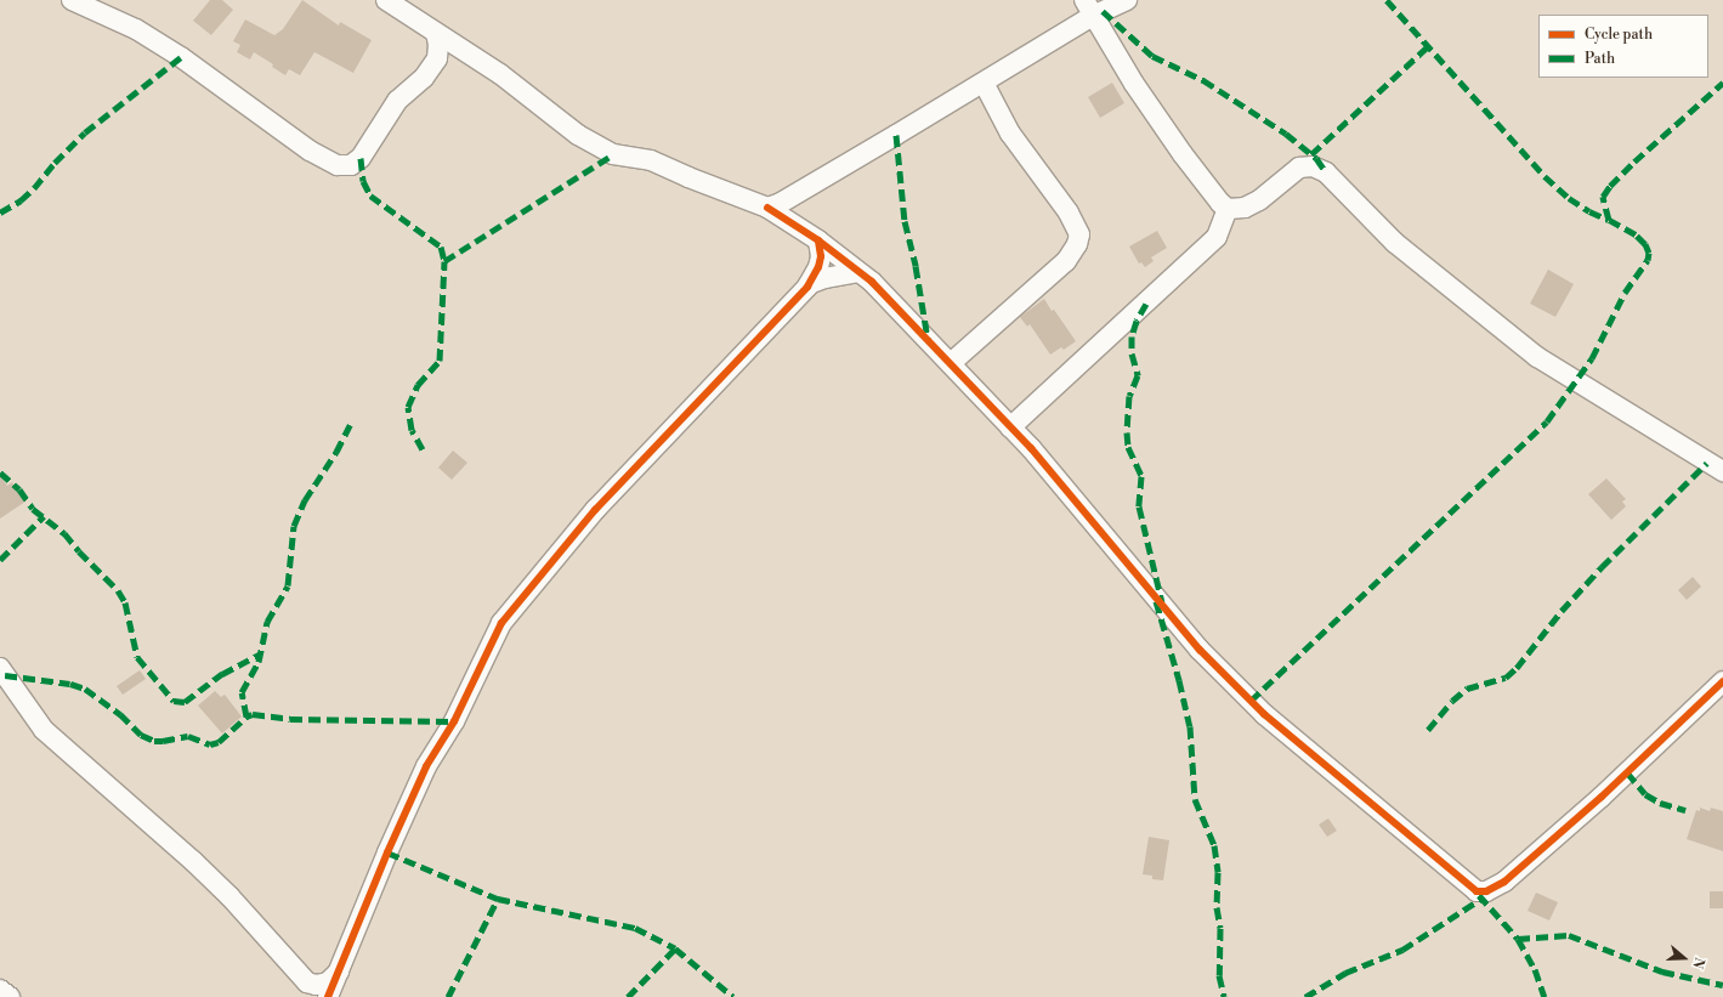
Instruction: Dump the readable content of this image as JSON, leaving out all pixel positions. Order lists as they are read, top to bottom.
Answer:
{
  "legend": ["Cycle path", "Path"],
  "north": "right"
}
